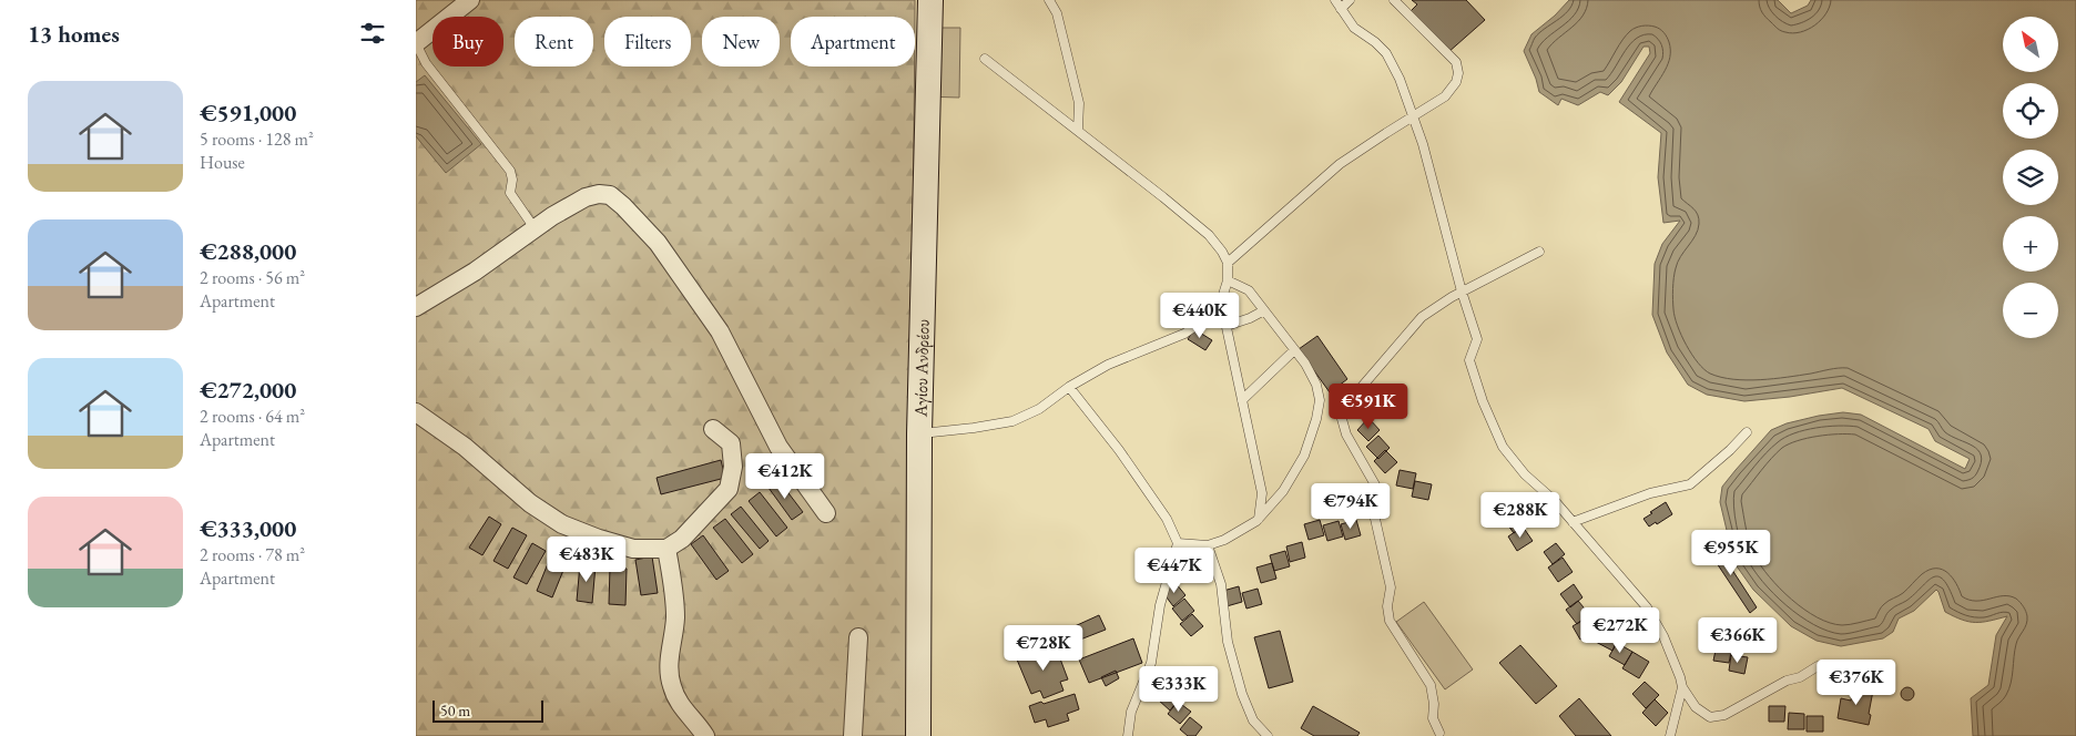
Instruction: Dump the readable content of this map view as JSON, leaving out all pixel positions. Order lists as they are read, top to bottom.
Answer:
{
  "streets": {
    "main road": ["Αγίου Ανδρέου"]
  },
  "scale_bar": "50 m",
  "north": "top left",
  "page": {
    "heading": "13 homes",
    "map_buttons": ["+", "−"],
    "chip": [
      "Buy",
      "Rent",
      "Filters",
      "New",
      "Apartment"
    ],
    "list": [
      {
        "name": "€591,000",
        "note": "5 rooms · 128 m² · House"
      },
      {
        "name": "€288,000",
        "note": "2 rooms · 56 m² · Apartment"
      },
      {
        "name": "€272,000",
        "note": "2 rooms · 64 m² · Apartment"
      },
      {
        "name": "€333,000",
        "note": "2 rooms · 78 m² · Apartment"
      }
    ],
    "price": [
      "€440K",
      "€591K",
      "€412K",
      "€794K",
      "€288K",
      "€955K",
      "€483K",
      "€447K",
      "€272K",
      "€366K",
      "€728K",
      "€376K",
      "€333K"
    ],
    "scale": "50 m"
  }
}
